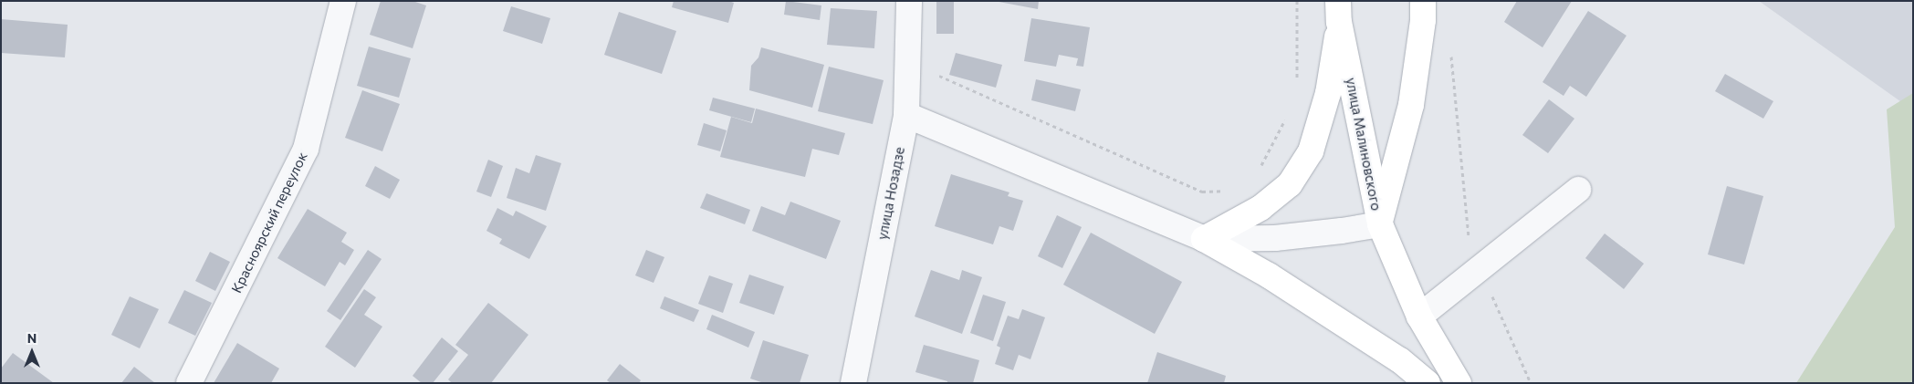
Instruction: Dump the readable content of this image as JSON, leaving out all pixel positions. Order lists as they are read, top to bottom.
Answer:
{
  "streets": {
    "highway": ["улица Малиновского"],
    "street": ["улица Нозадзе", "Красноярский переулок"]
  },
  "north": "top"
}
